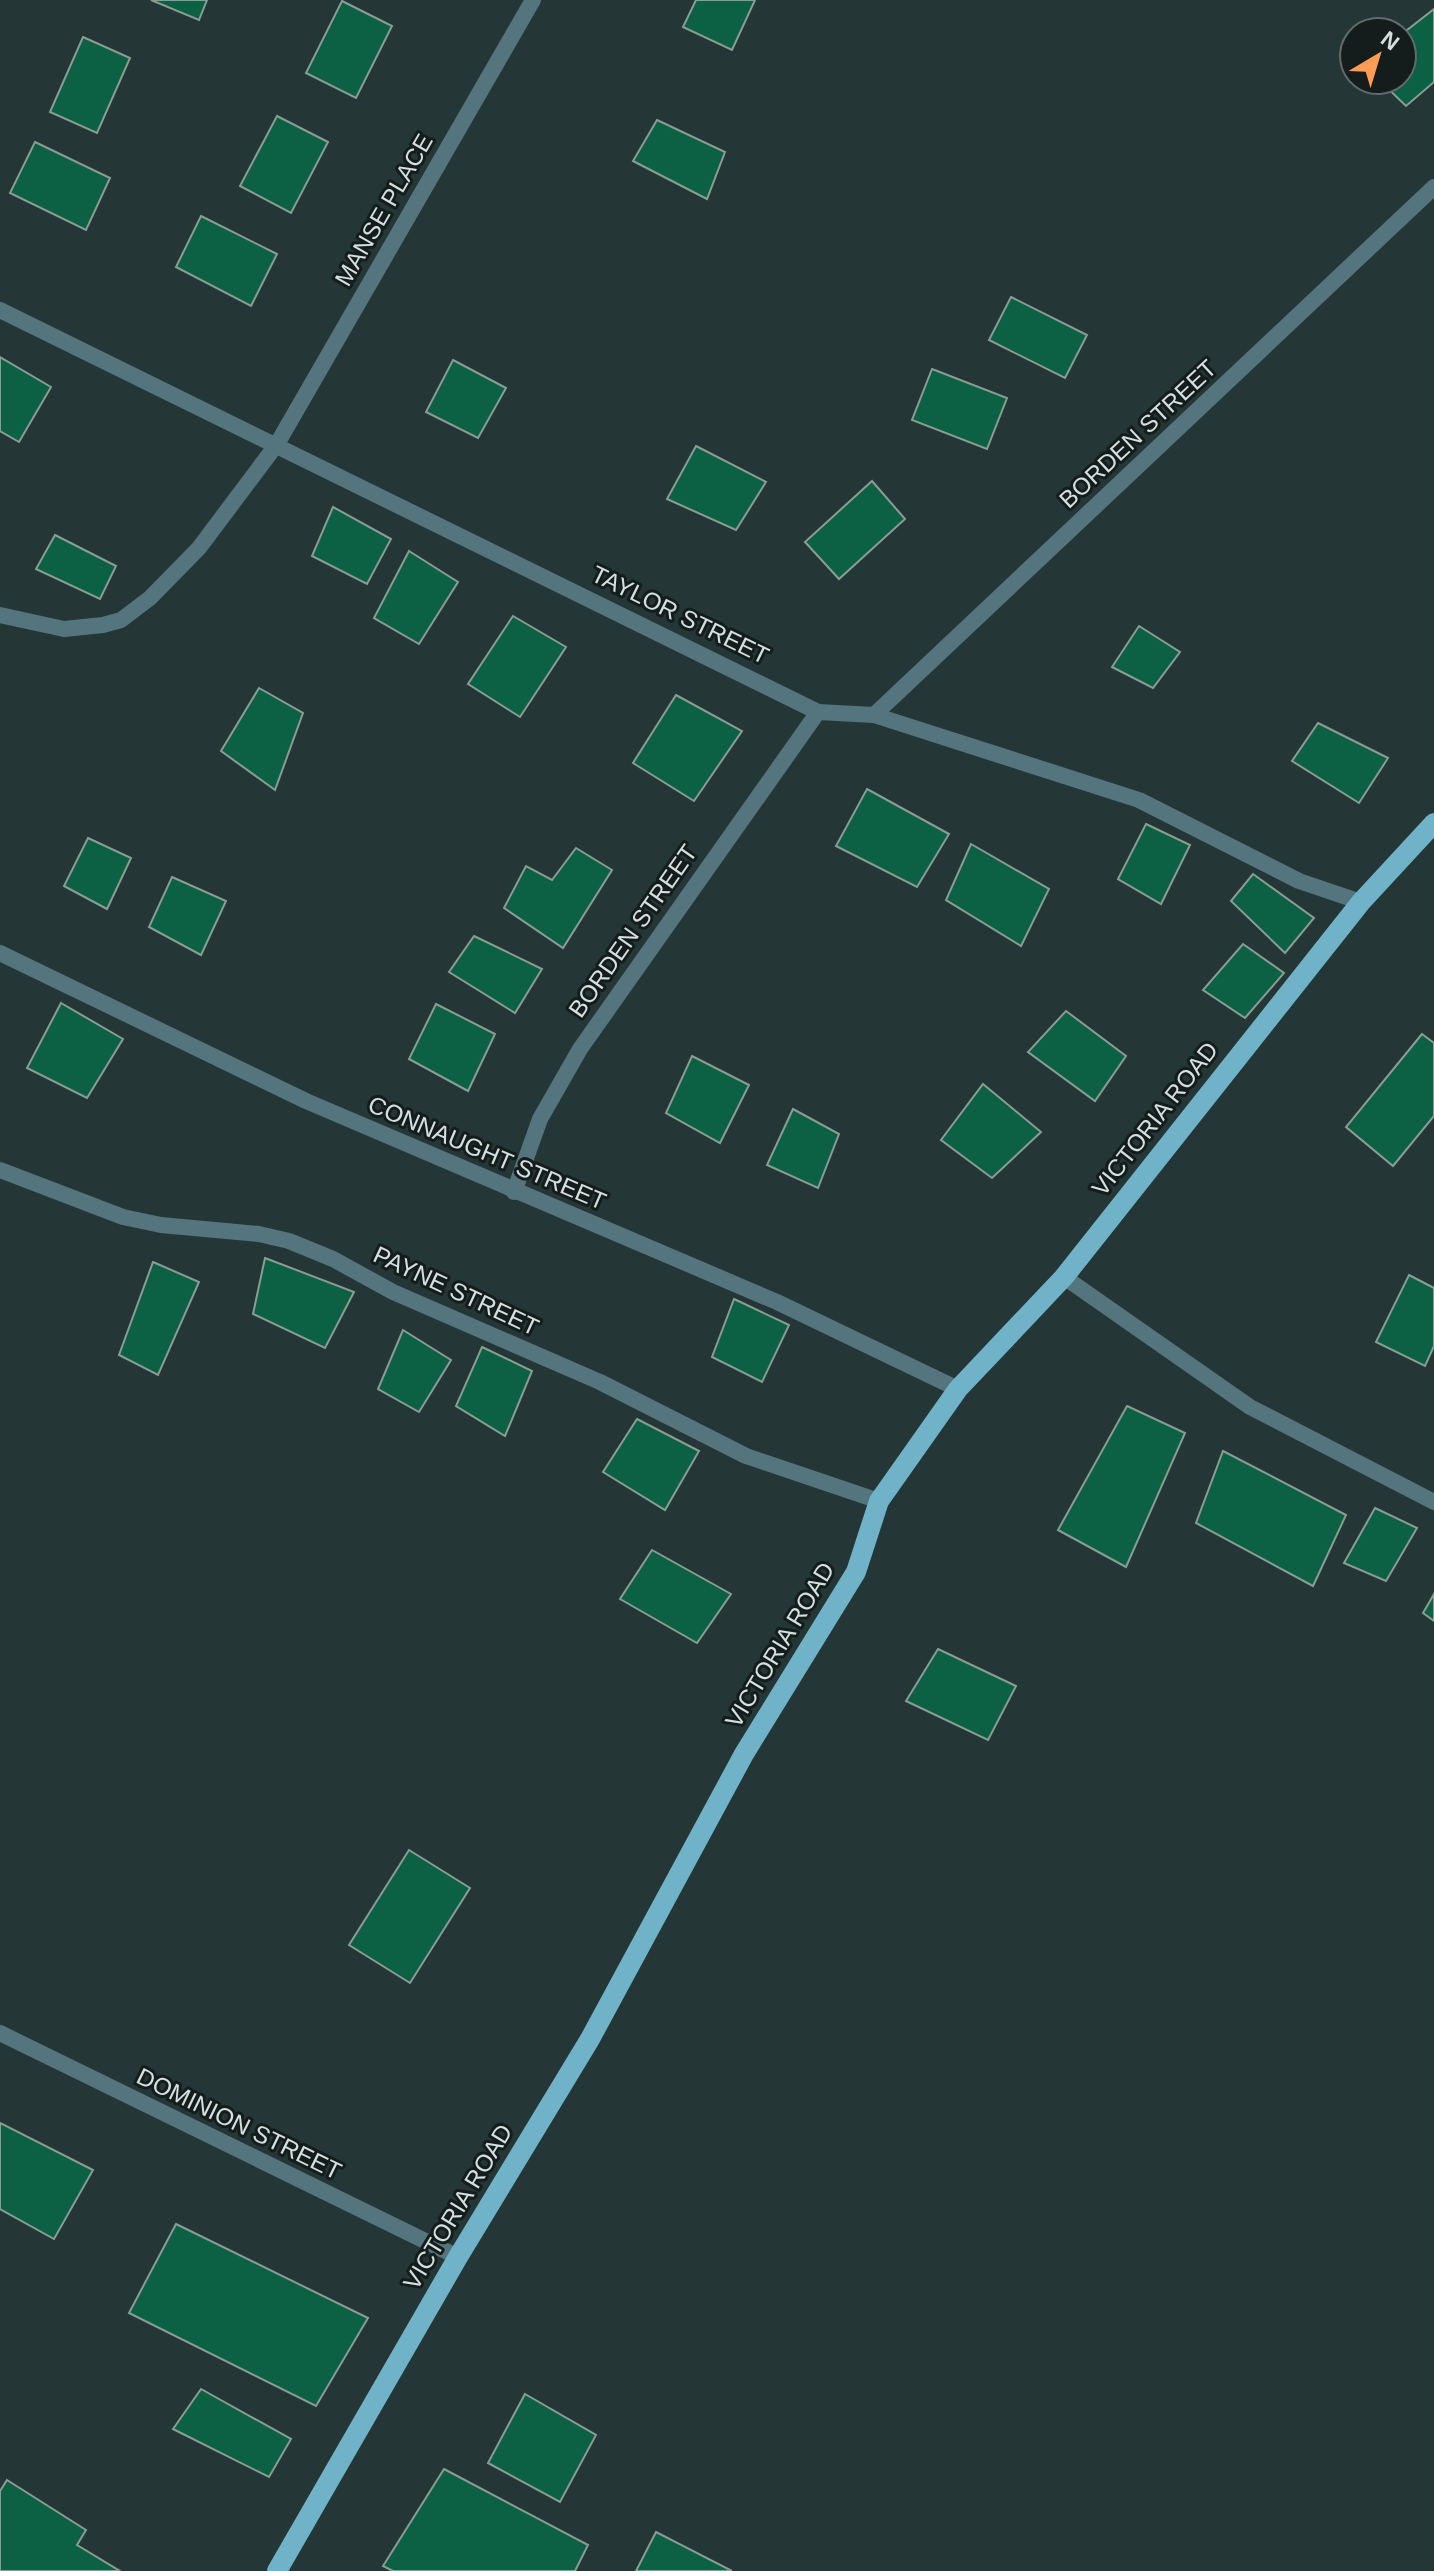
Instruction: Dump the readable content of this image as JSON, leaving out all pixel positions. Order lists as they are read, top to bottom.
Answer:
{
  "streets": {
    "main road": ["VICTORIA ROAD"],
    "street": [
      "MANSE PLACE",
      "BORDEN STREET",
      "TAYLOR STREET",
      "CONNAUGHT STREET",
      "PAYNE STREET",
      "DOMINION STREET"
    ]
  },
  "crossings": [
    ["MANSE PLACE", "TAYLOR STREET"],
    ["BORDEN STREET", "TAYLOR STREET"],
    ["BORDEN STREET", "CONNAUGHT STREET"],
    ["TAYLOR STREET", "VICTORIA ROAD"],
    ["VICTORIA ROAD", "CONNAUGHT STREET"],
    ["VICTORIA ROAD", "PAYNE STREET"],
    ["VICTORIA ROAD", "DOMINION STREET"]
  ],
  "north": "top right"
}
